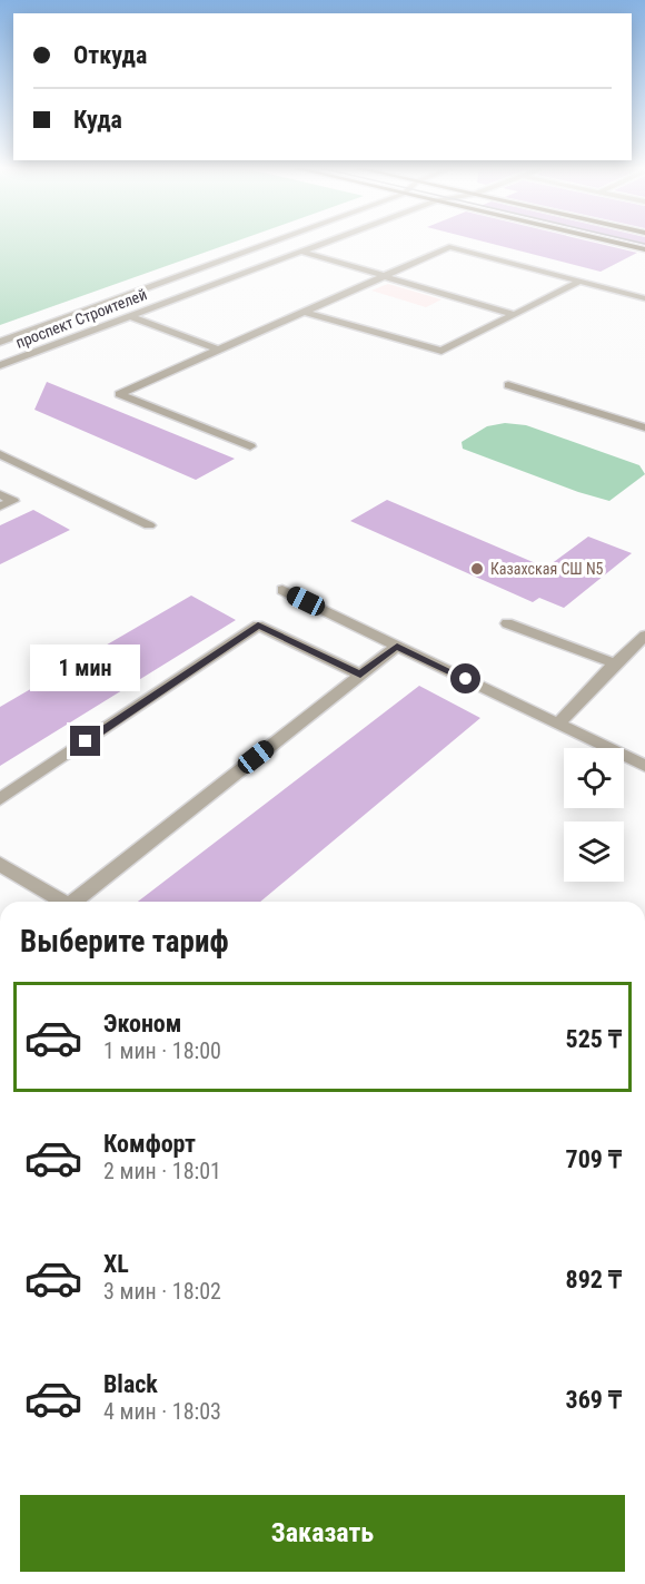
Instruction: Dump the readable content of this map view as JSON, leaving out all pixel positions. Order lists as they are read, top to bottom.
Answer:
{
  "streets": {
    "street": ["проспект Строителей"]
  },
  "places": ["Казахская СШ N5"],
  "page": {
    "banner": ["Откуда", "Куда"],
    "bubble": "1 мин",
    "heading": "Выберите тариф",
    "list": [
      {
        "name": "Эконом",
        "note": "1 мин · 18:00",
        "value": "525 ₸"
      },
      {
        "name": "Комфорт",
        "note": "2 мин · 18:01",
        "value": "709 ₸"
      },
      {
        "name": "XL",
        "note": "3 мин · 18:02",
        "value": "892 ₸"
      },
      {
        "name": "Black",
        "note": "4 мин · 18:03",
        "value": "369 ₸"
      }
    ],
    "buttons": "Заказать"
  }
}
